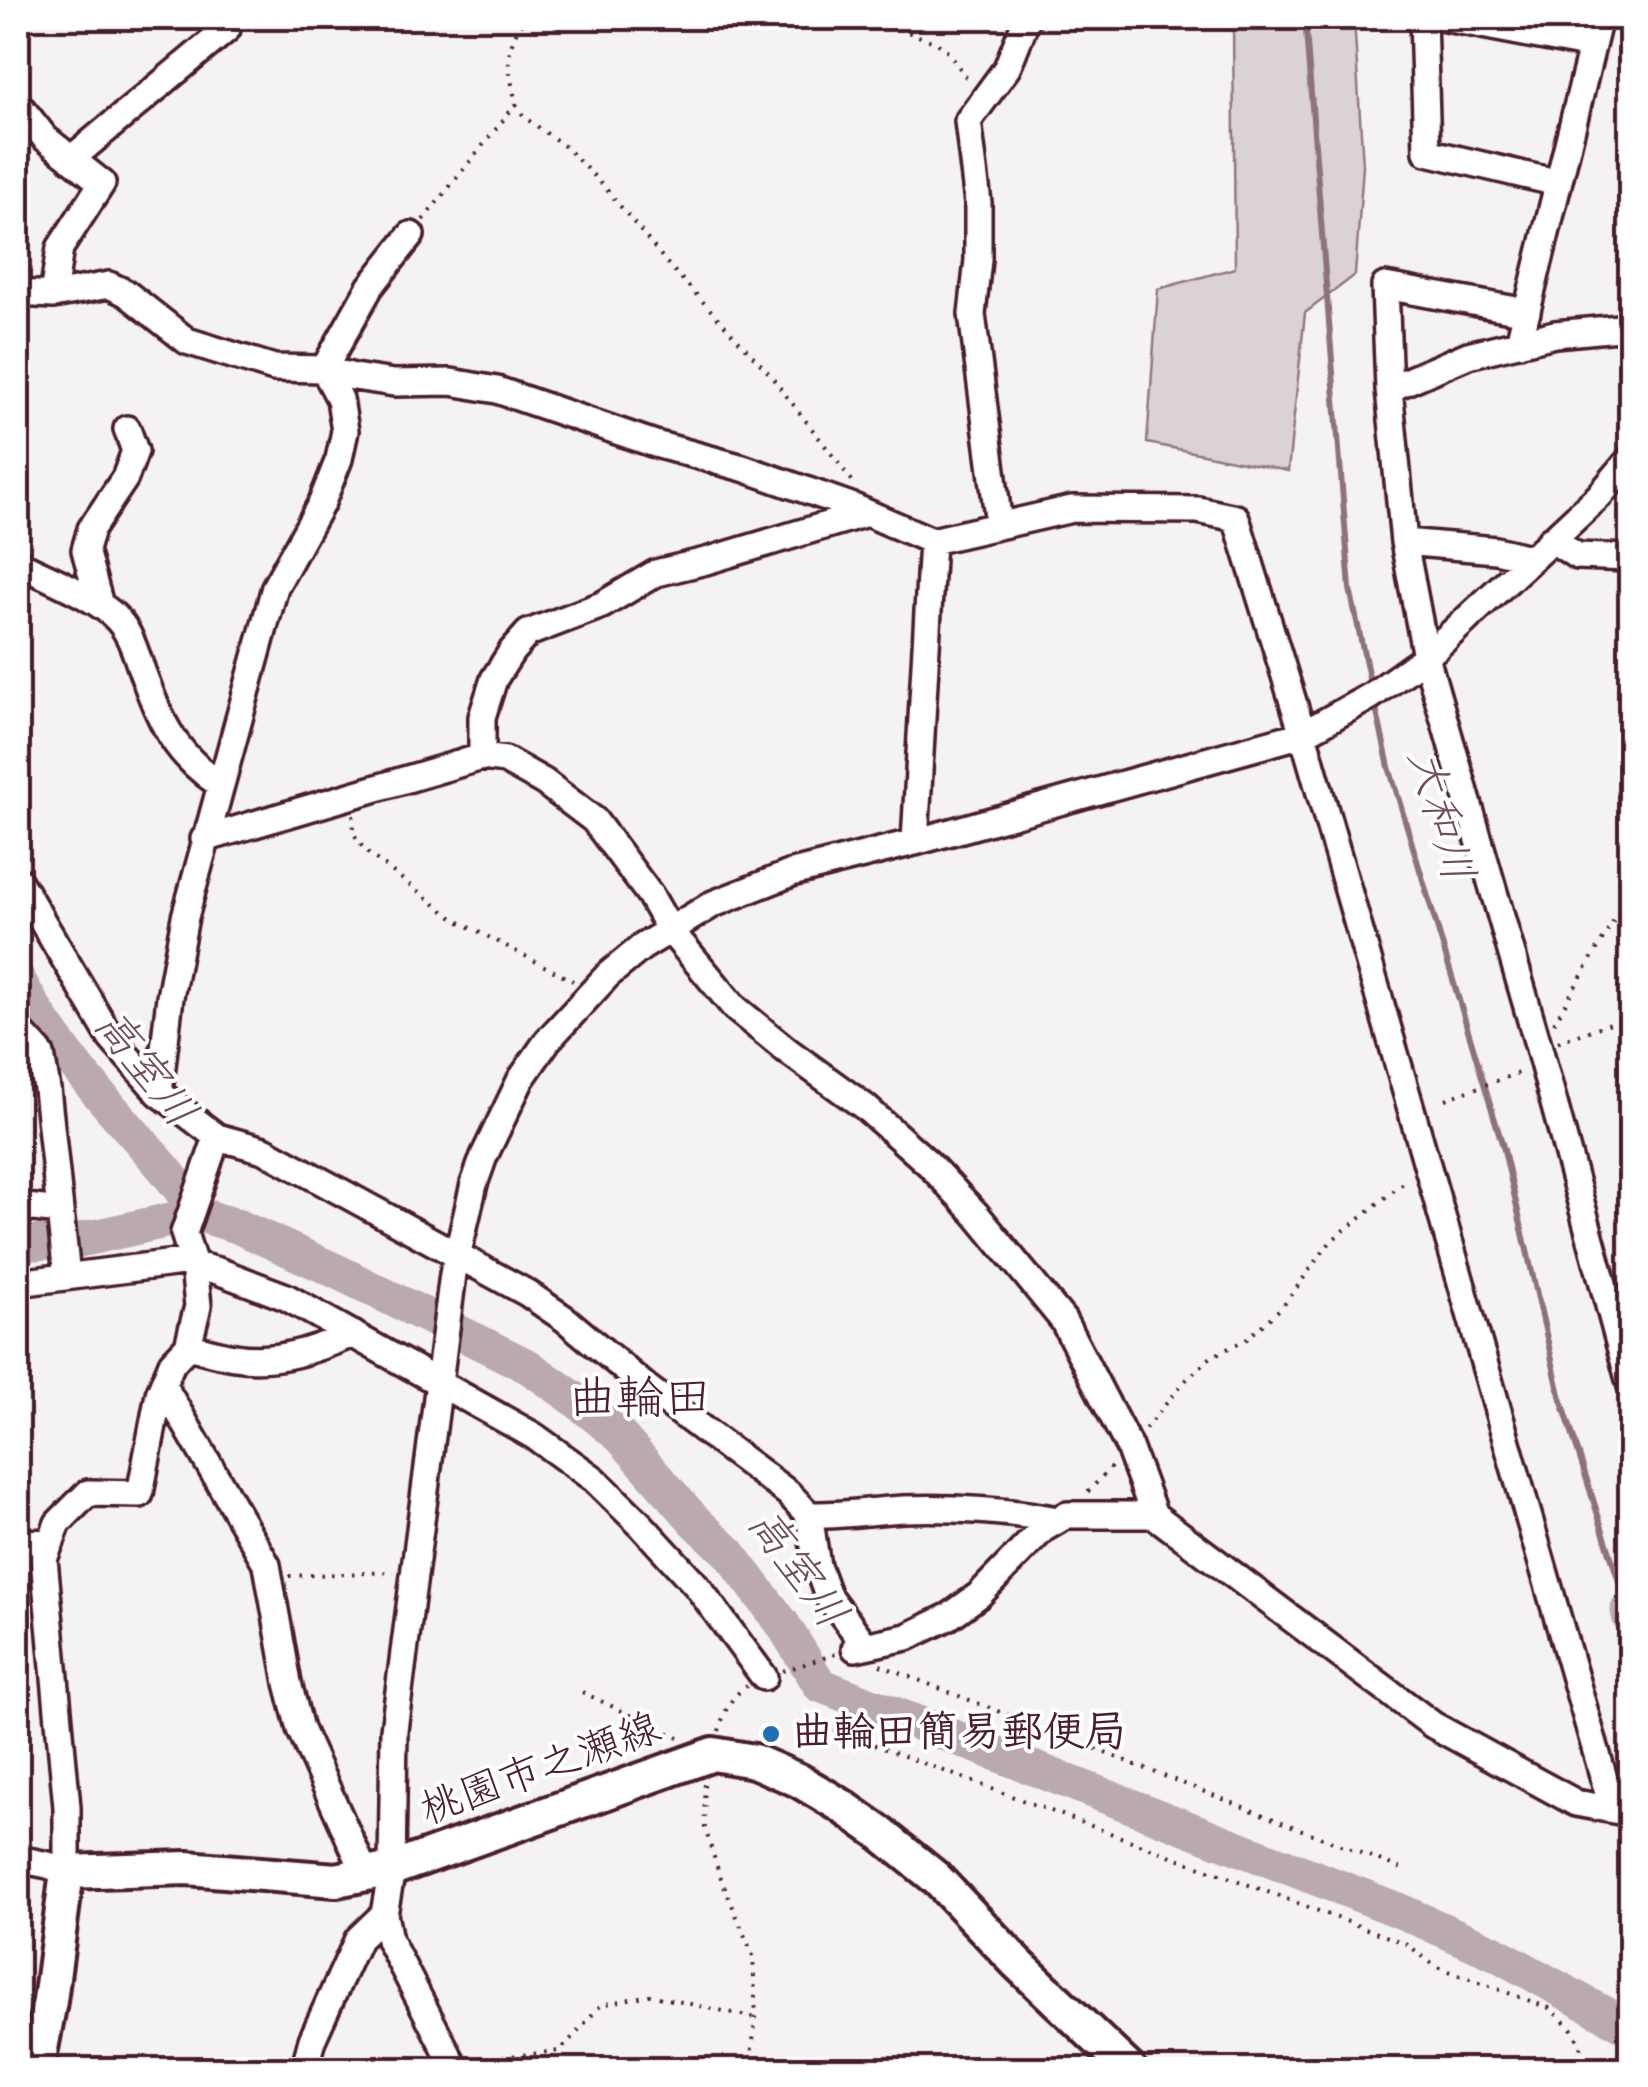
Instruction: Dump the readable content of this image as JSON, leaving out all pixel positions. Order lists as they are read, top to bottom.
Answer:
{
  "streets": {
    "main road": ["桃園市之瀬線"]
  },
  "districts": ["曲輪田"],
  "water": ["大和川", "高室川"],
  "places": ["曲輪田簡易郵便局"]
}
